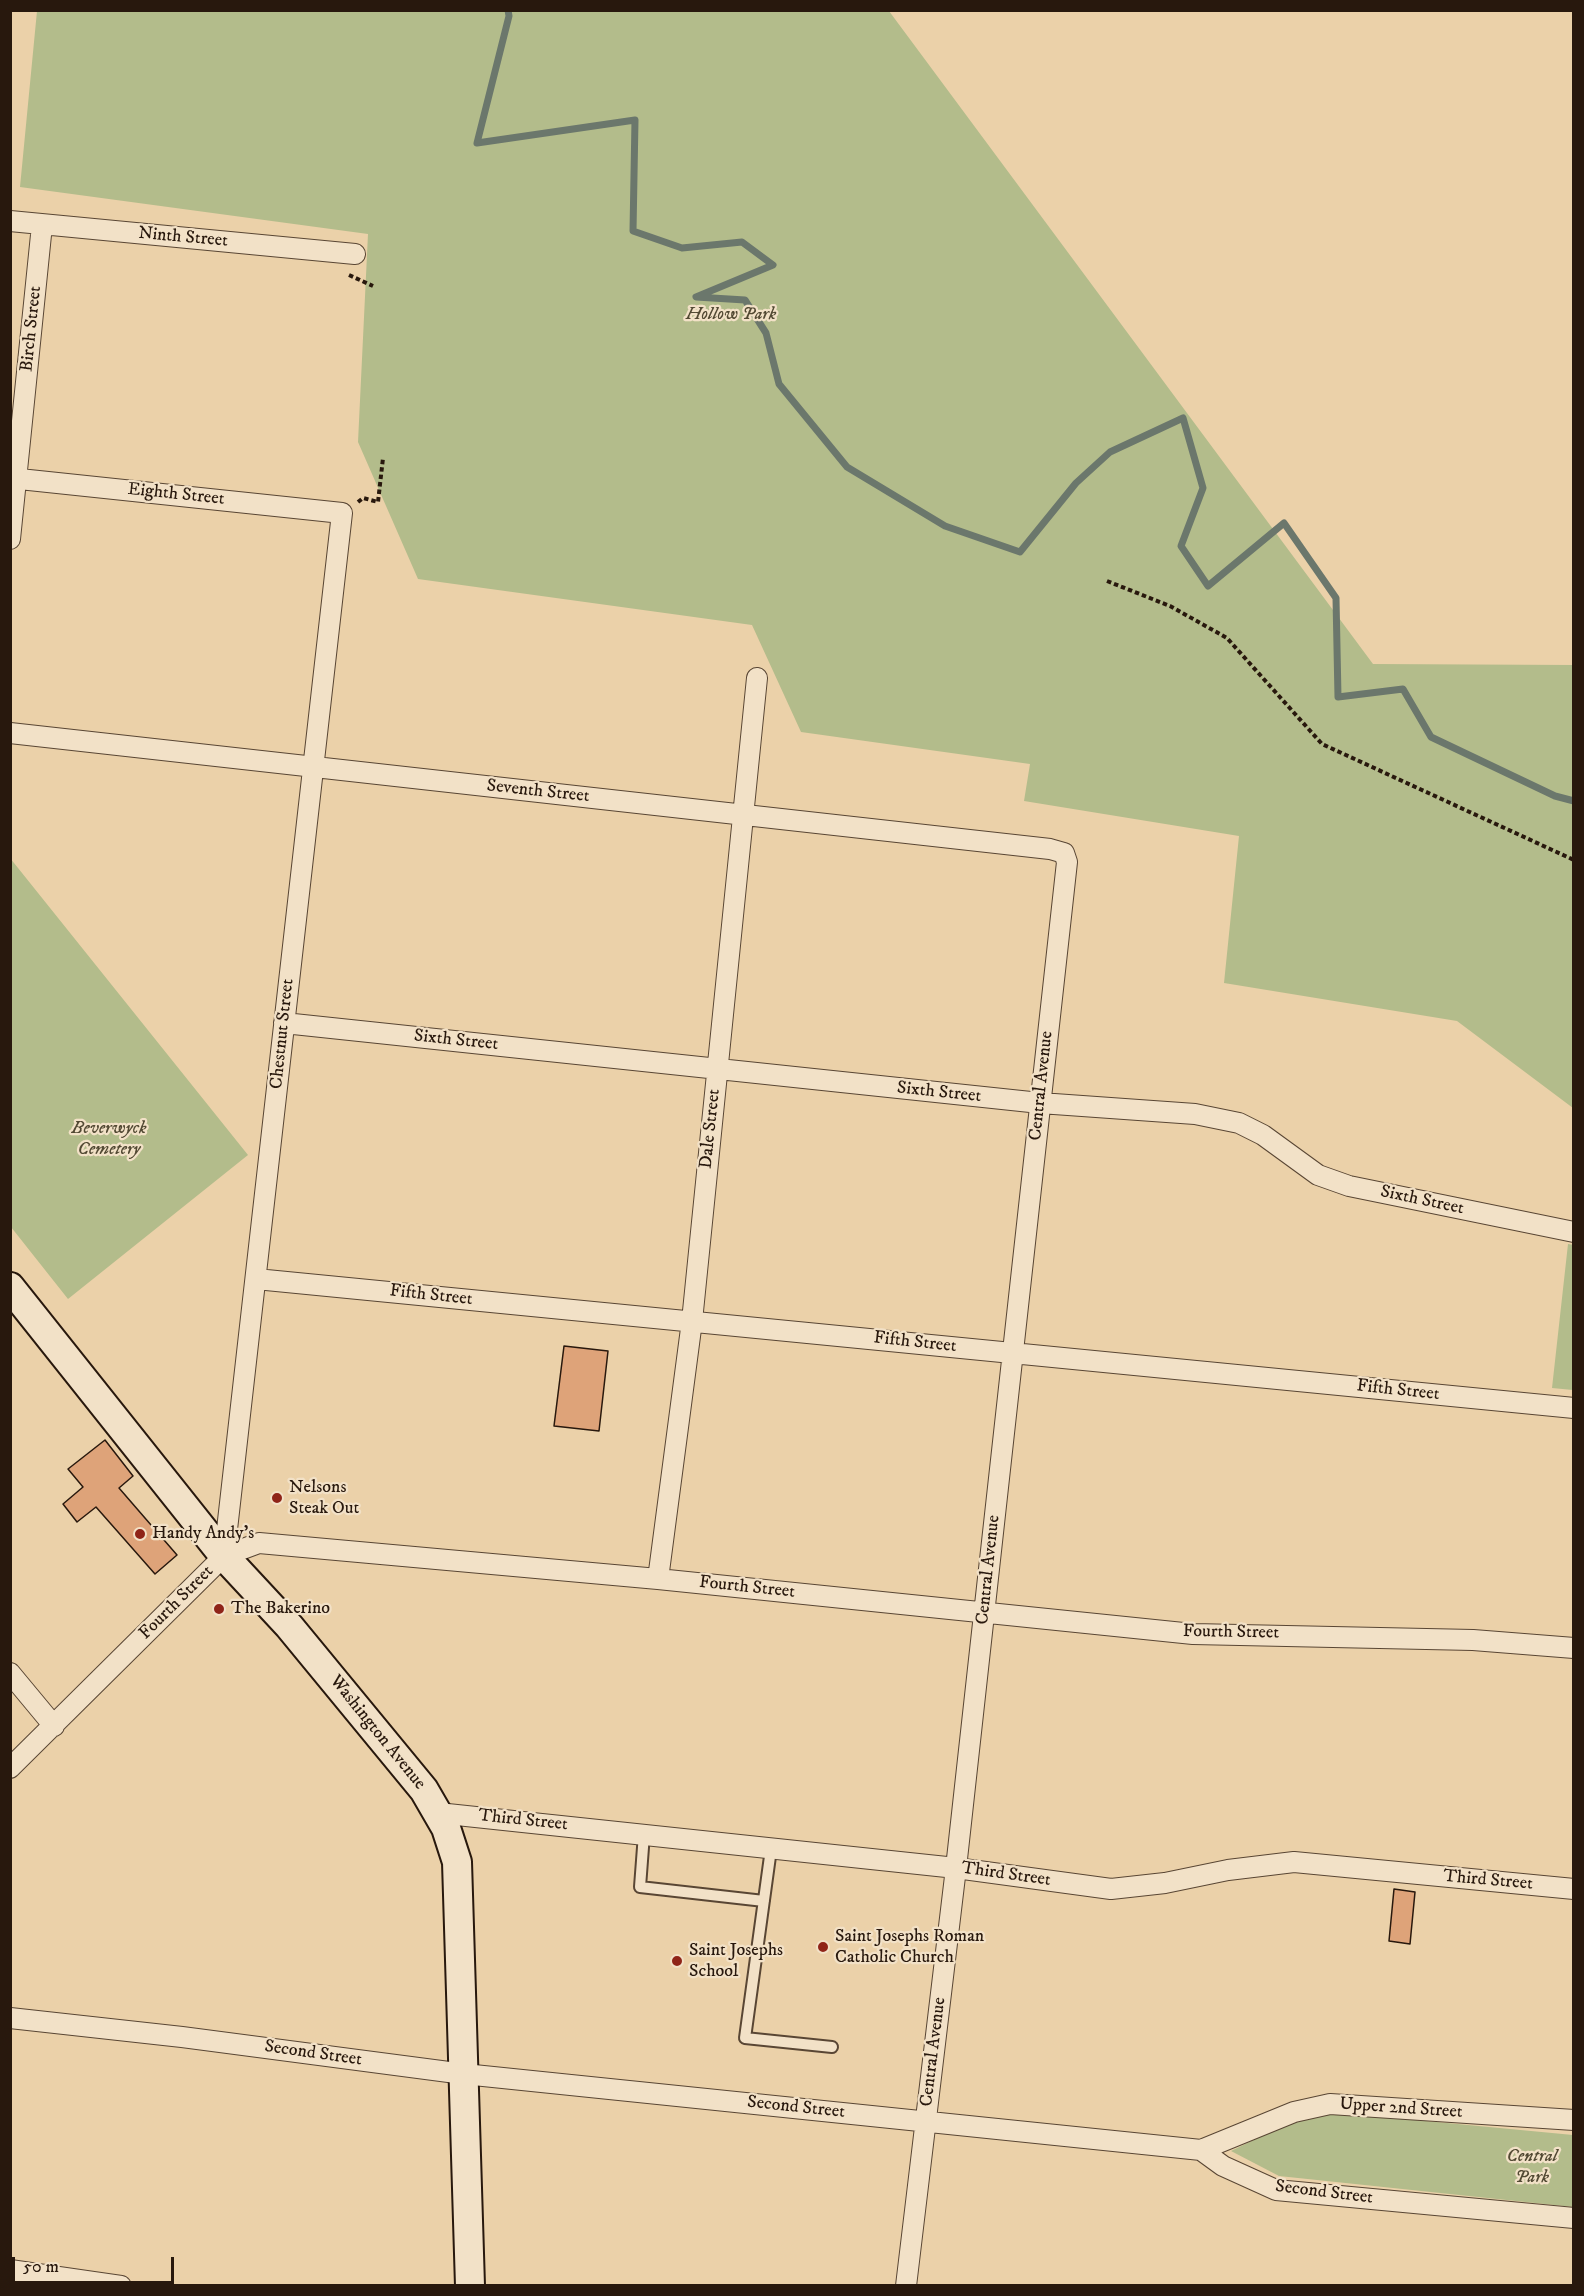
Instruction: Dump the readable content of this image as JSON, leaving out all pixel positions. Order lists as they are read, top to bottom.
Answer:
{
  "streets": {
    "street": [
      "Ninth Street",
      "Birch Street",
      "Eighth Street",
      "Seventh Street",
      "Chestnut Street",
      "Sixth Street",
      "Central Avenue",
      "Dale Street",
      "Fifth Street",
      "Fourth Street",
      "Washington Avenue",
      "Third Street",
      "Second Street",
      "Upper 2nd Street"
    ]
  },
  "crossings": [
    ["Ninth Street", "Birch Street"],
    ["Birch Street", "Eighth Street"],
    ["Eighth Street", "Chestnut Street"],
    ["Seventh Street", "Chestnut Street"],
    ["Seventh Street", "Central Avenue"],
    ["Seventh Street", "Dale Street"],
    ["Chestnut Street", "Sixth Street"],
    ["Chestnut Street", "Fifth Street"],
    ["Chestnut Street", "Fourth Street"],
    ["Chestnut Street", "Washington Avenue"],
    ["Sixth Street", "Central Avenue"],
    ["Sixth Street", "Dale Street"],
    ["Central Avenue", "Fifth Street"],
    ["Central Avenue", "Fourth Street"],
    ["Central Avenue", "Third Street"],
    ["Central Avenue", "Second Street"],
    ["Dale Street", "Fifth Street"],
    ["Dale Street", "Fourth Street"],
    ["Fourth Street", "Washington Avenue"],
    ["Washington Avenue", "Third Street"],
    ["Washington Avenue", "Second Street"],
    ["Second Street", "Upper 2nd Street"]
  ],
  "parks": ["Hollow Park", "Beverwyck Cemetery", "Central Park"],
  "places": [
    "Nelsons Steak Out",
    "Handy Andy's",
    "The Bakerino",
    "Saint Josephs Roman Catholic Church",
    "Saint Josephs School"
  ],
  "scale_bar": "50 m"
}
